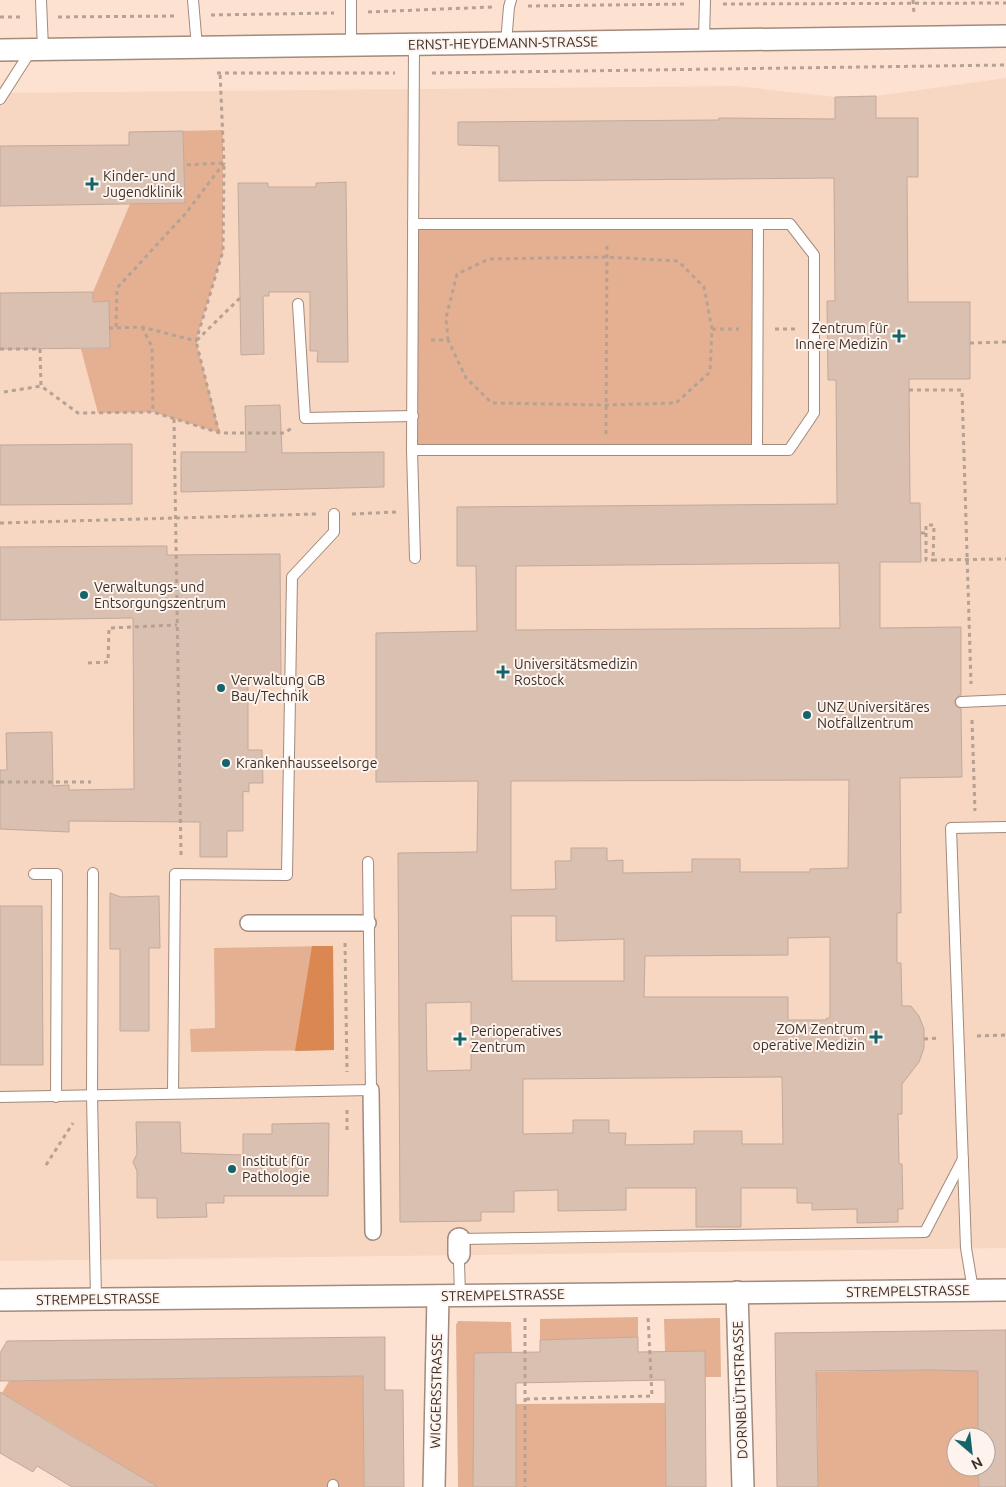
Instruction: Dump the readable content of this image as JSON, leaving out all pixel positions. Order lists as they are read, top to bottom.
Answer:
{
  "streets": {
    "street": [
      "ERNST-HEYDEMANN-STRASSE",
      "STREMPELSTRASSE",
      "DORNBLÜTHSTRASSE",
      "WIGGERSSTRASSE"
    ]
  },
  "crossings": [
    ["STREMPELSTRASSE", "DORNBLÜTHSTRASSE"],
    ["STREMPELSTRASSE", "WIGGERSSTRASSE"]
  ],
  "places": {
    "health": [
      "Kinder- und Jugendklinik",
      "Zentrum für Innere Medizin",
      "Universitätsmedizin Rostock",
      "ZOM Zentrum operative Medizin",
      "Perioperatives Zentrum"
    ],
    "other": [
      "Verwaltungs- und Entsorgungszentrum",
      "Verwaltung GB Bau/Technik",
      "UNZ Universitäres Notfallzentrum",
      "Krankenhausseelsorge",
      "Institut für Pathologie"
    ]
  },
  "north": "bottom right"
}
